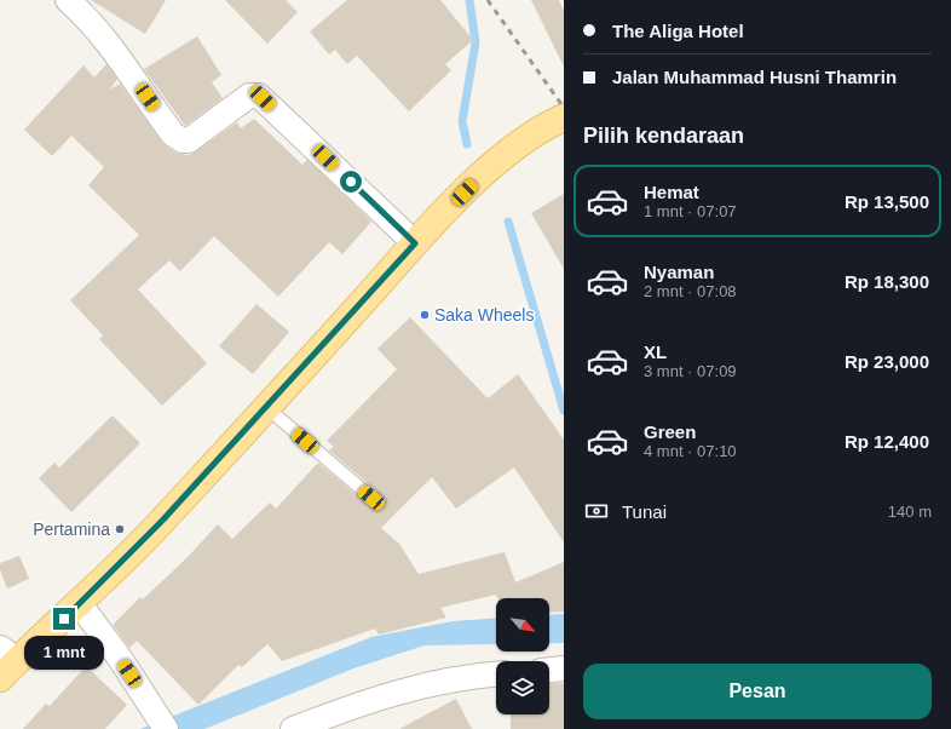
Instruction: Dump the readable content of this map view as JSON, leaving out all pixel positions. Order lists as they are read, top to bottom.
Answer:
{
  "places": ["Saka Wheels", "Pertamina"],
  "north": "bottom right",
  "page": {
    "banner": ["The Aliga Hotel", "Jalan Muhammad Husni Thamrin"],
    "heading": "Pilih kendaraan",
    "list": [
      {
        "name": "Hemat",
        "note": "1 mnt · 07:07",
        "value": "Rp 13,500"
      },
      {
        "name": "Nyaman",
        "note": "2 mnt · 07:08",
        "value": "Rp 18,300"
      },
      {
        "name": "XL",
        "note": "3 mnt · 07:09",
        "value": "Rp 23,000"
      },
      {
        "name": "Green",
        "note": "4 mnt · 07:10",
        "value": "Rp 12,400"
      }
    ],
    "pay": ["Tunai", "140 m"],
    "bubble": "1 mnt",
    "buttons": "Pesan"
  }
}
